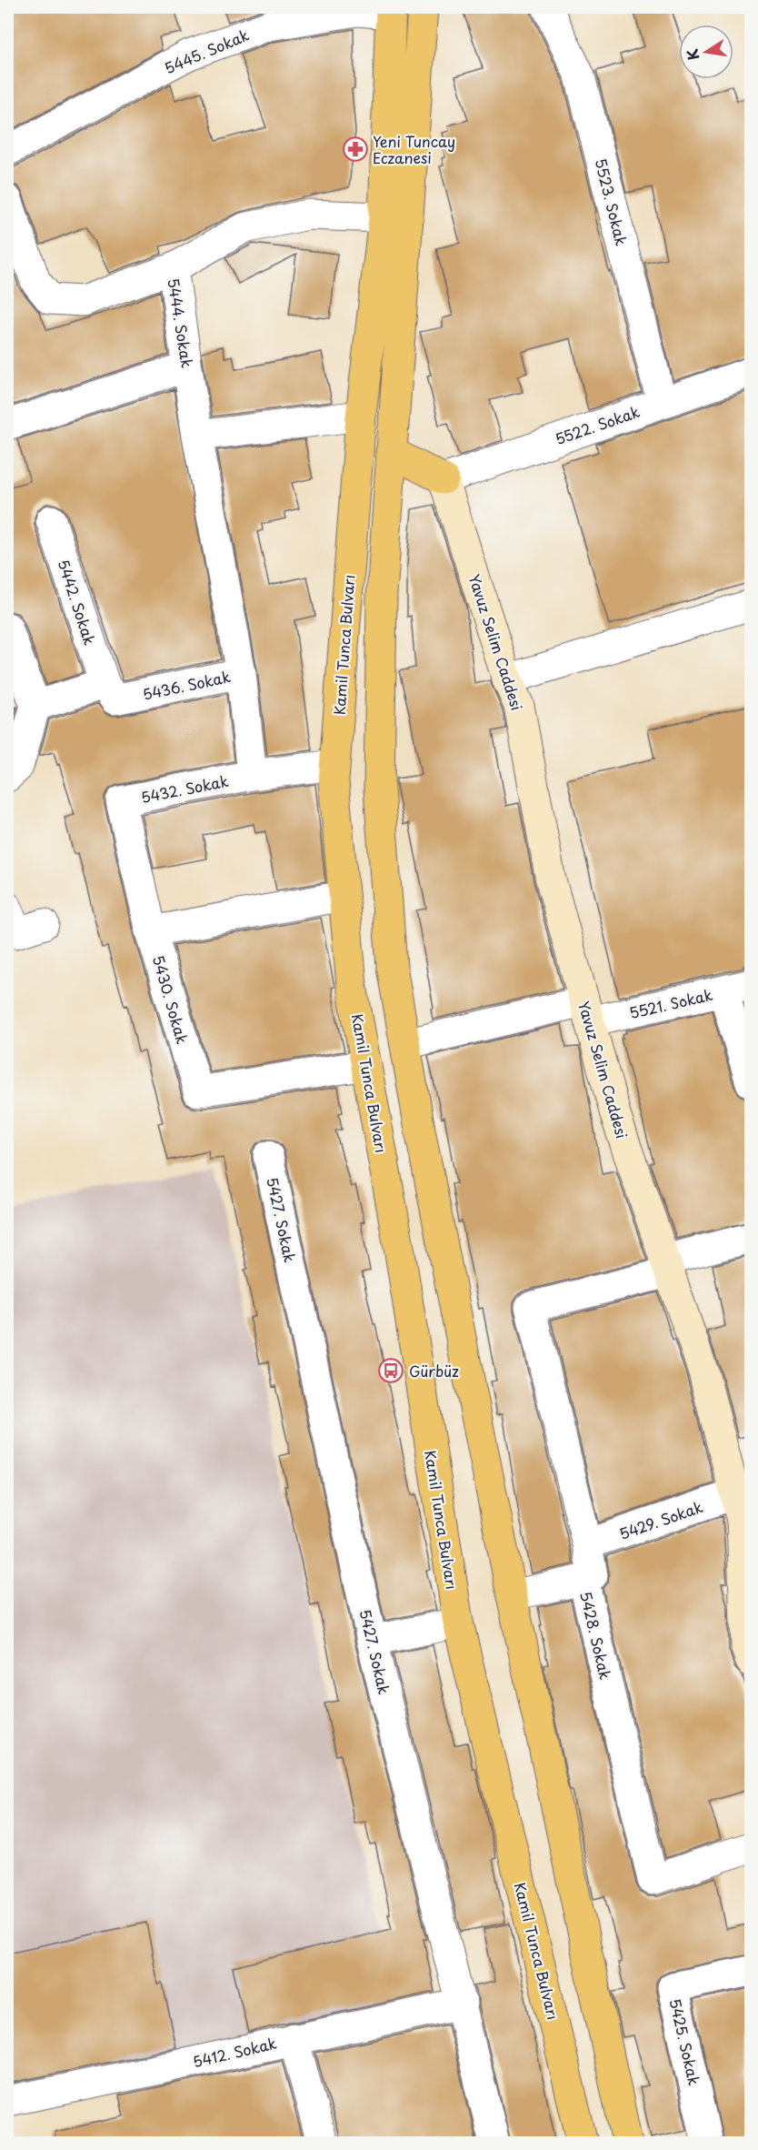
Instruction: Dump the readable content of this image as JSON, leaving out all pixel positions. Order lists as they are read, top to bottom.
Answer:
{
  "streets": {
    "main road": ["Kamil Tunca Bulvarı"],
    "street": [
      "5445. Sokak",
      "5523. Sokak",
      "5444. Sokak",
      "5522. Sokak",
      "5442. Sokak",
      "Yavuz Selim Caddesi",
      "5436. Sokak",
      "5432. Sokak",
      "5430. Sokak",
      "5521. Sokak",
      "5427. Sokak",
      "5429. Sokak",
      "5428. Sokak",
      "5425. Sokak",
      "5412. Sokak"
    ]
  },
  "crossings": [
    ["5445. Sokak", "Kamil Tunca Bulvarı"],
    ["5523. Sokak", "5522. Sokak"],
    ["5444. Sokak", "Kamil Tunca Bulvarı"],
    ["5444. Sokak", "5436. Sokak"],
    ["5522. Sokak", "Yavuz Selim Caddesi"],
    ["5442. Sokak", "5436. Sokak"],
    ["Yavuz Selim Caddesi", "5521. Sokak"],
    ["Yavuz Selim Caddesi", "5429. Sokak"],
    ["Yavuz Selim Caddesi", "5428. Sokak"],
    ["Kamil Tunca Bulvarı", "5430. Sokak"],
    ["5436. Sokak", "5432. Sokak"],
    ["5432. Sokak", "5430. Sokak"],
    ["5427. Sokak", "5412. Sokak"],
    ["5429. Sokak", "5428. Sokak"]
  ],
  "places": {
    "pharmacy": ["Yeni Tuncay Eczanesi"],
    "bus stop": ["Gürbüz"]
  },
  "north": "left"
}
